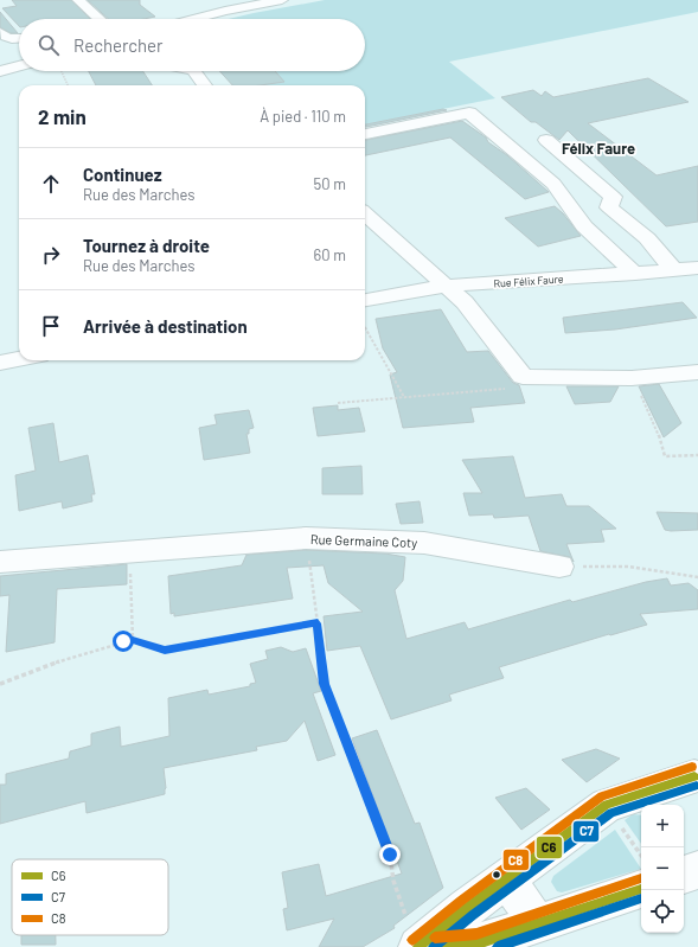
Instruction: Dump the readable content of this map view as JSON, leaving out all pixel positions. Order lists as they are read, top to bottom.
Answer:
{
  "streets": {
    "street": ["Rue Félix Faure", "Rue Germaine Coty"]
  },
  "districts": ["Félix Faure"],
  "lines": ["transit line C8", "transit line C6", "transit line C7"],
  "legend": ["C6", "C7", "C8"],
  "page": {
    "search": "Rechercher",
    "heading": ["2 min", "À pied · 110 m"],
    "list": [
      ["Continuez", "Rue des Marches", "50 m"],
      ["Tournez à droite", "Rue des Marches", "60 m"],
      "Arrivée à destination"
    ],
    "map_buttons": ["+", "−"]
  }
}
